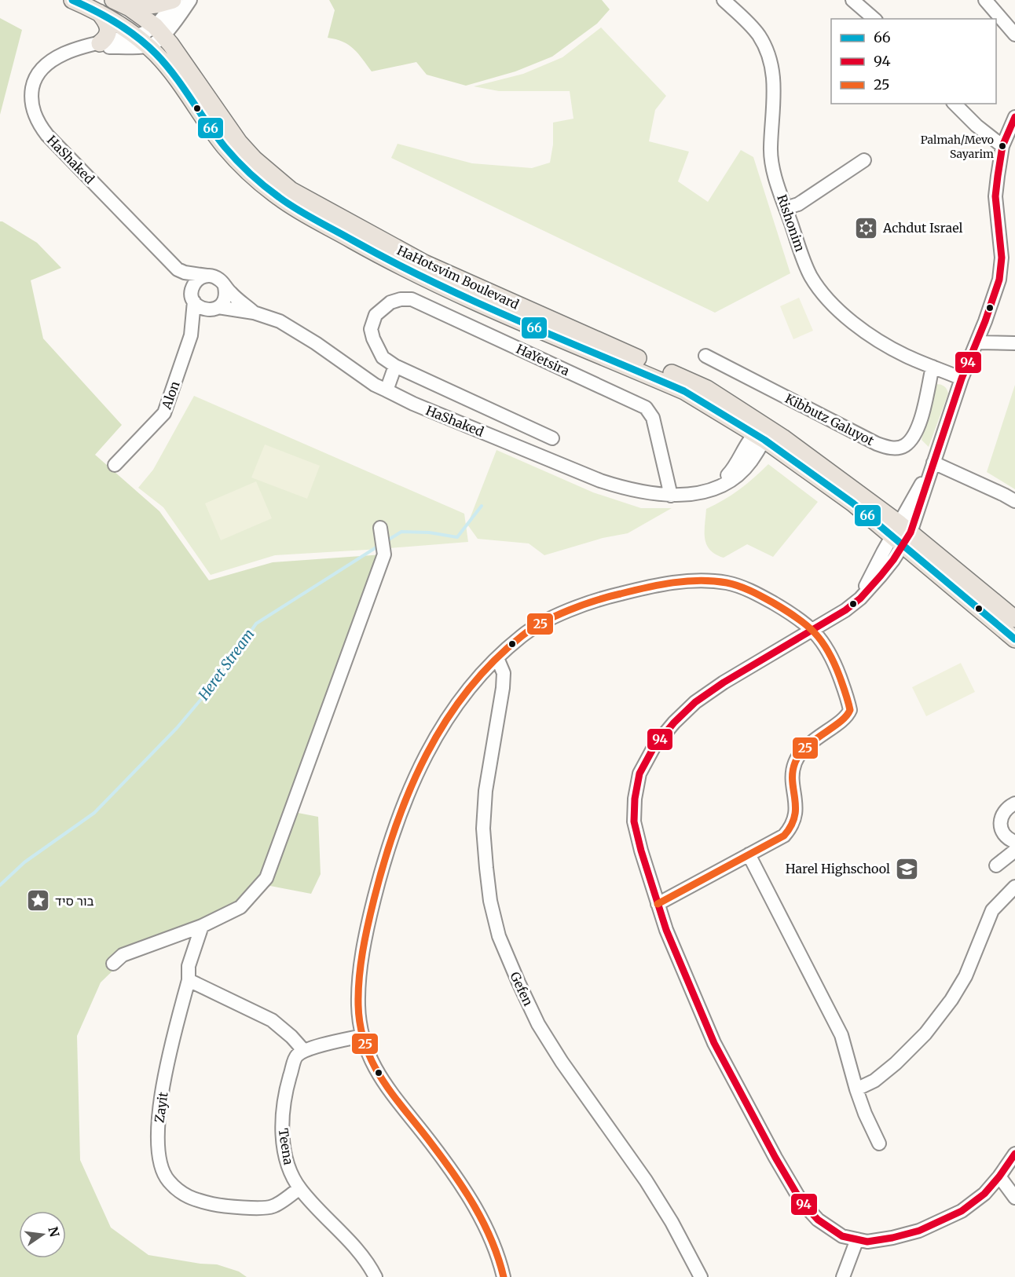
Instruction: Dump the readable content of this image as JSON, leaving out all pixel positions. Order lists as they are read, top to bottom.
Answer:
{
  "streets": {
    "main road": ["HaHotsvim Boulevard"],
    "street": [
      "HaShaked",
      "Rishonim",
      "HaYetsira",
      "Alon",
      "Kibbutz Galuyot",
      "Gefen",
      "Zayit",
      "Teena"
    ]
  },
  "crossings": [
    ["HaShaked", "HaHotsvim Boulevard"],
    ["HaShaked", "HaYetsira"],
    ["HaShaked", "Alon"],
    ["Rishonim", "Kibbutz Galuyot"],
    ["Zayit", "Teena"]
  ],
  "water": ["Heret Stream"],
  "places": {
    "other": ["Palmah/Mevo Sayarim"],
    "synagogue": ["Achdut Israel"],
    "school or university": ["Harel Highschool"],
    "place": ["בור סיד"]
  },
  "lines": ["transit line 66", "transit line 94", "transit line 25"],
  "legend": ["66", "94", "25"],
  "north": "right"
}
